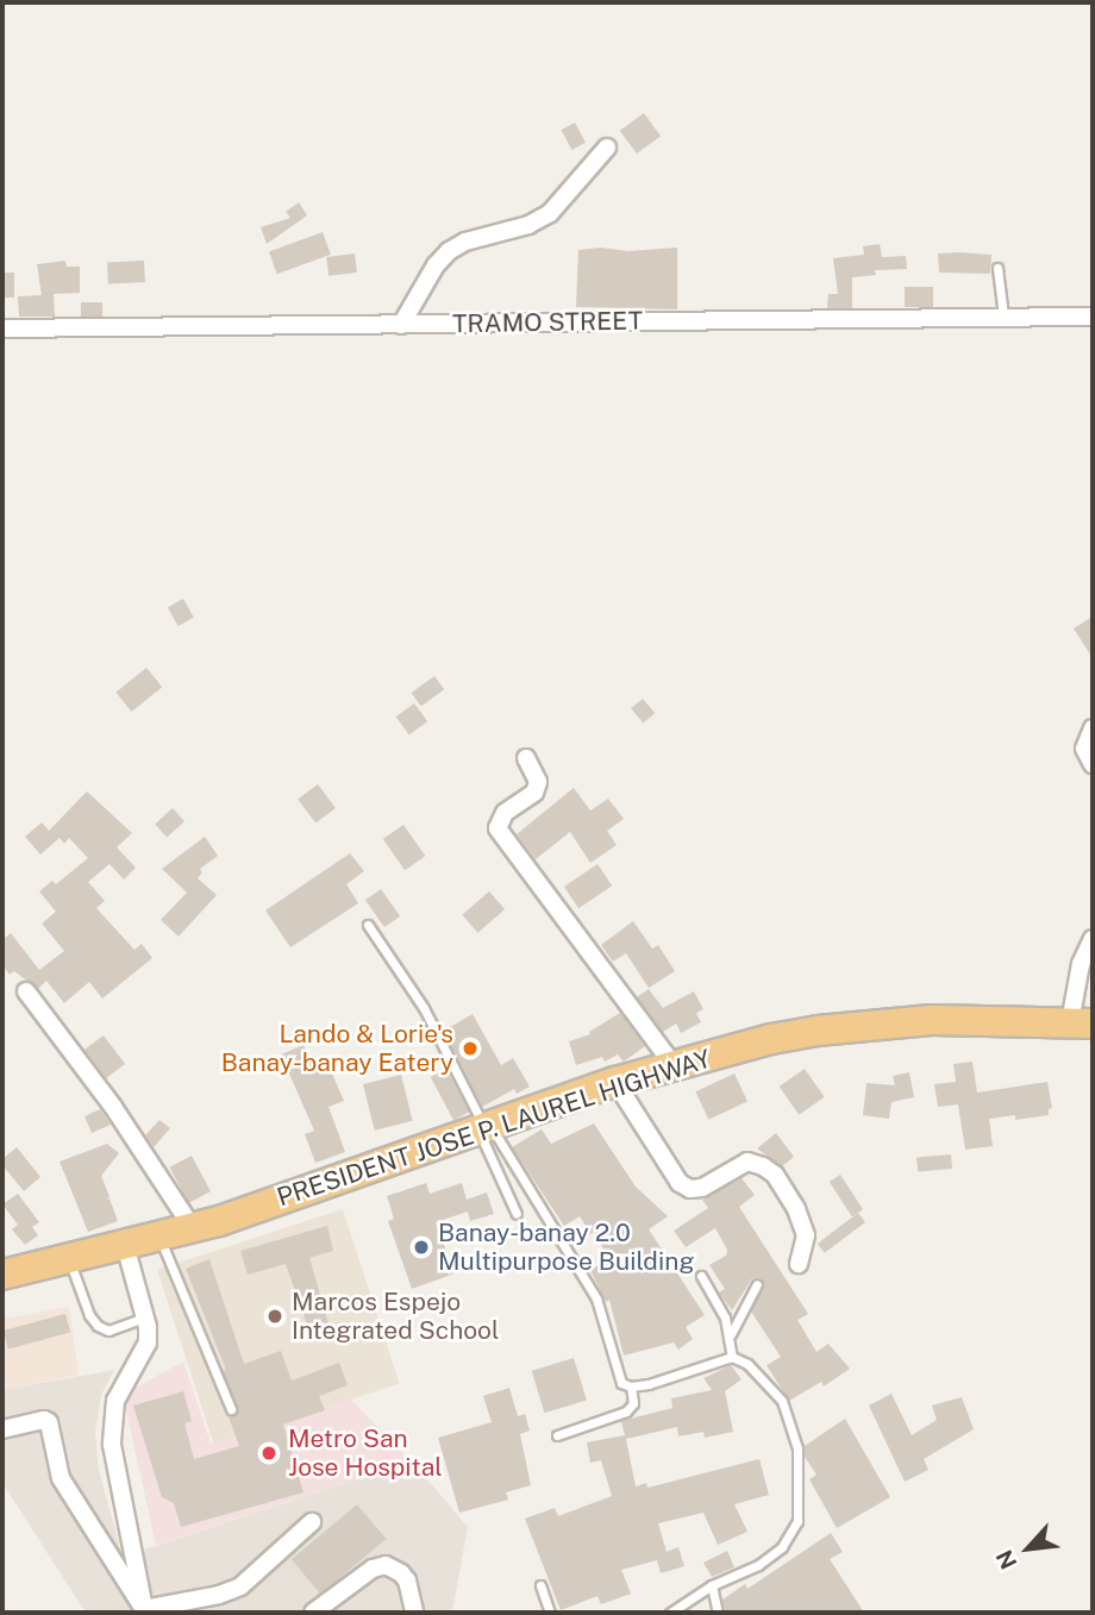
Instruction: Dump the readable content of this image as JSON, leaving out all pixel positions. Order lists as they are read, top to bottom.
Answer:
{
  "streets": {
    "highway": ["PRESIDENT JOSE P. LAUREL HIGHWAY"],
    "street": ["TRAMO STREET"]
  },
  "places": [
    "Lando & Lorie's Banay-banay Eatery",
    "Banay-banay 2.0 Multipurpose Building",
    "Marcos Espejo Integrated School",
    "Metro San Jose Hospital"
  ],
  "north": "bottom left"
}
